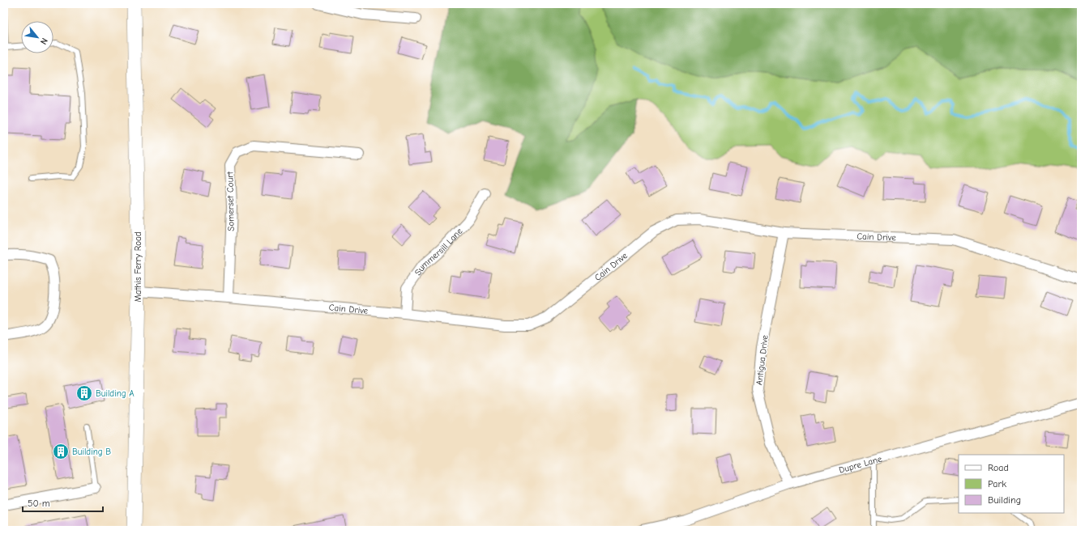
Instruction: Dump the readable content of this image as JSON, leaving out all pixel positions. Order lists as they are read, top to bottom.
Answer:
{
  "streets": {
    "main road": ["Mathis Ferry Road"],
    "street": [
      "Somerset Court",
      "Cain Drive",
      "Summersill Lane",
      "Antigua Drive",
      "Dupre Lane"
    ]
  },
  "crossings": [
    ["Somerset Court", "Cain Drive"],
    ["Cain Drive", "Summersill Lane"],
    ["Cain Drive", "Mathis Ferry Road"],
    ["Cain Drive", "Antigua Drive"],
    ["Antigua Drive", "Dupre Lane"]
  ],
  "places": {
    "building": ["Building A", "Building B"]
  },
  "legend": ["Road", "Park", "Building"],
  "scale_bar": "50 m",
  "north": "bottom right"
}
